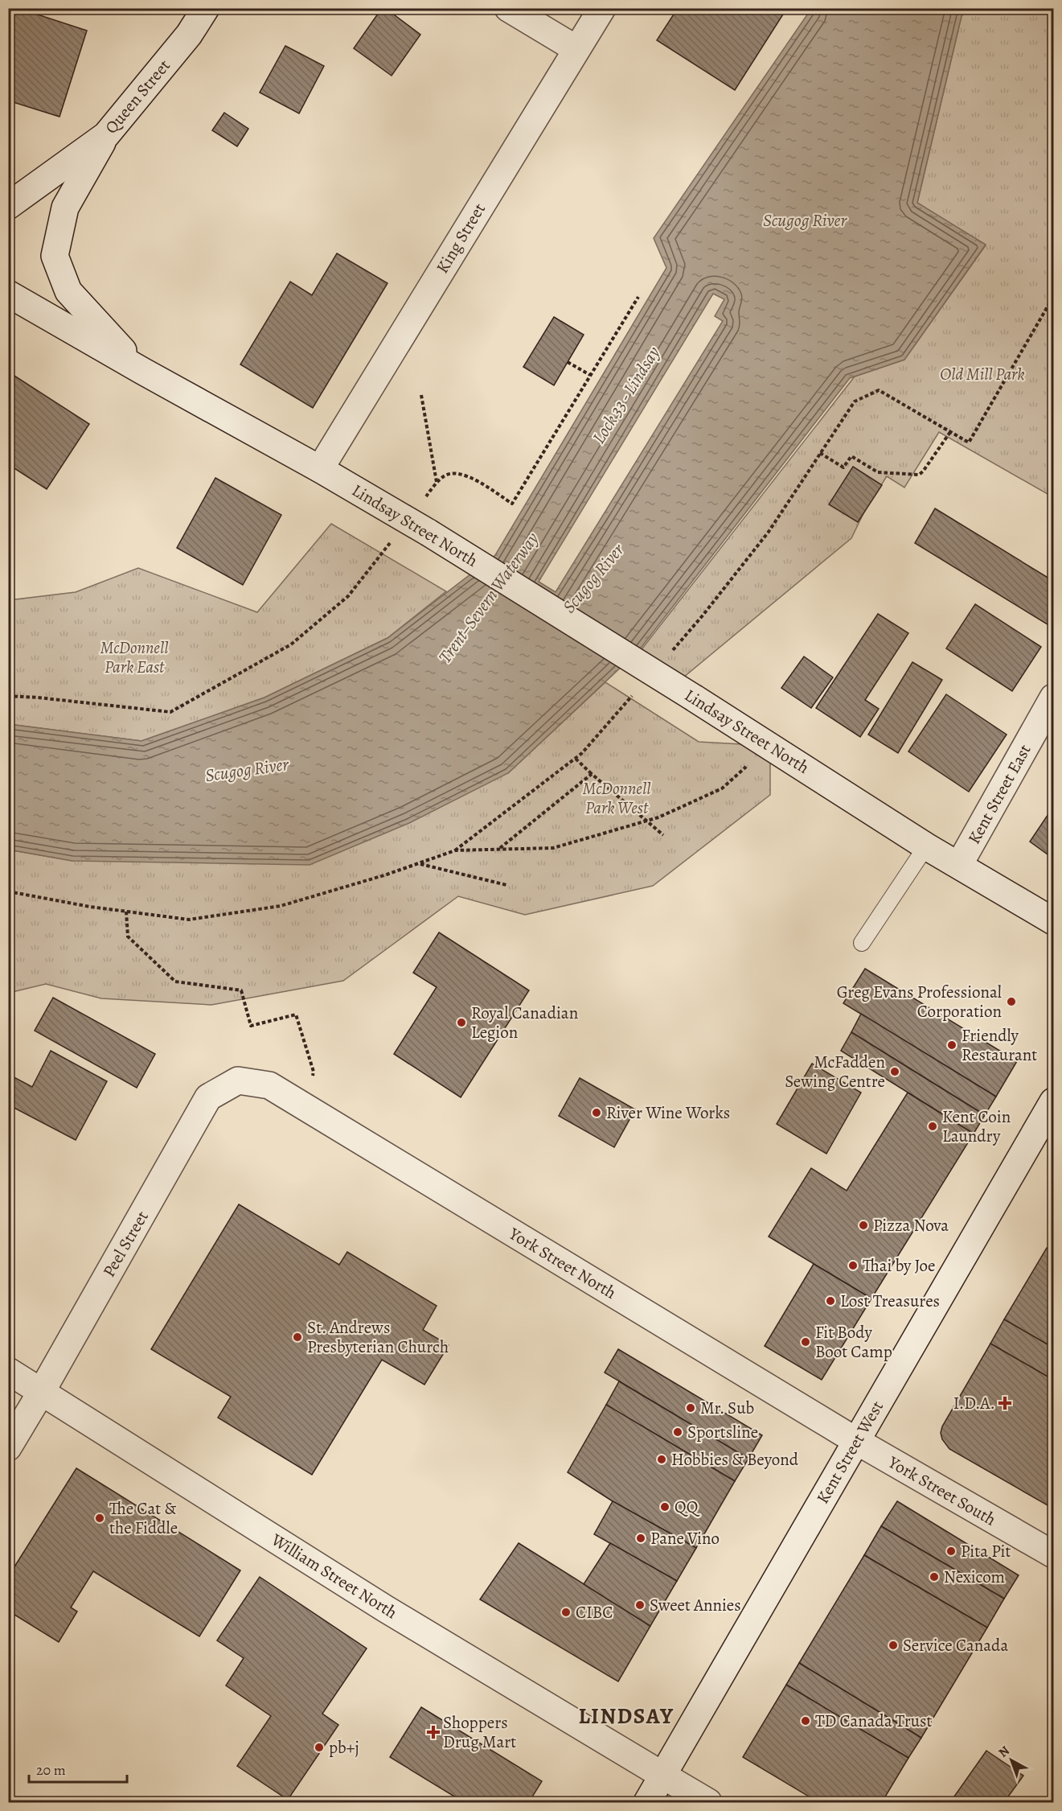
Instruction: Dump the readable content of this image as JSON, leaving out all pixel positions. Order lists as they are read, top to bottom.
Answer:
{
  "streets": {
    "street": [
      "Queen Street",
      "King Street",
      "Lindsay Street North",
      "Kent Street East",
      "Peel Street",
      "York Street North",
      "Kent Street West",
      "York Street South",
      "William Street North"
    ]
  },
  "crossings": [
    ["King Street", "Lindsay Street North"],
    ["Lindsay Street North", "Kent Street East"],
    ["Peel Street", "York Street North"],
    ["Peel Street", "William Street North"],
    ["York Street North", "Kent Street West"],
    ["York Street North", "York Street South"],
    ["Kent Street West", "York Street South"],
    ["Kent Street West", "William Street North"]
  ],
  "districts": ["LINDSAY"],
  "water": ["Scugog River", "Lock 33 - Lindsay", "Trent–Severn Waterway"],
  "parks": ["Old Mill Park", "McDonnell Park East", "McDonnell Park West"],
  "places": {
    "other": [
      "Greg Evans Professional Corporation",
      "Royal Canadian Legion",
      "Friendly Restaurant",
      "McFadden Sewing Centre",
      "River Wine Works",
      "Kent Coin Laundry",
      "Pizza Nova",
      "Thai by Joe",
      "Lost Treasures",
      "St. Andrews Presbyterian Church",
      "Fit Body Boot Camp",
      "Mr. Sub",
      "Sportsline",
      "Hobbies & Beyond",
      "QQ",
      "The Cat & the Fiddle",
      "Pane Vino",
      "Pita Pit",
      "Nexicom",
      "Sweet Annies",
      "CIBC",
      "Service Canada",
      "TD Canada Trust",
      "pb+j"
    ],
    "health": ["I.D.A.", "Shoppers Drug Mart"]
  },
  "scale_bar": "20 m",
  "north": "top left"
}
